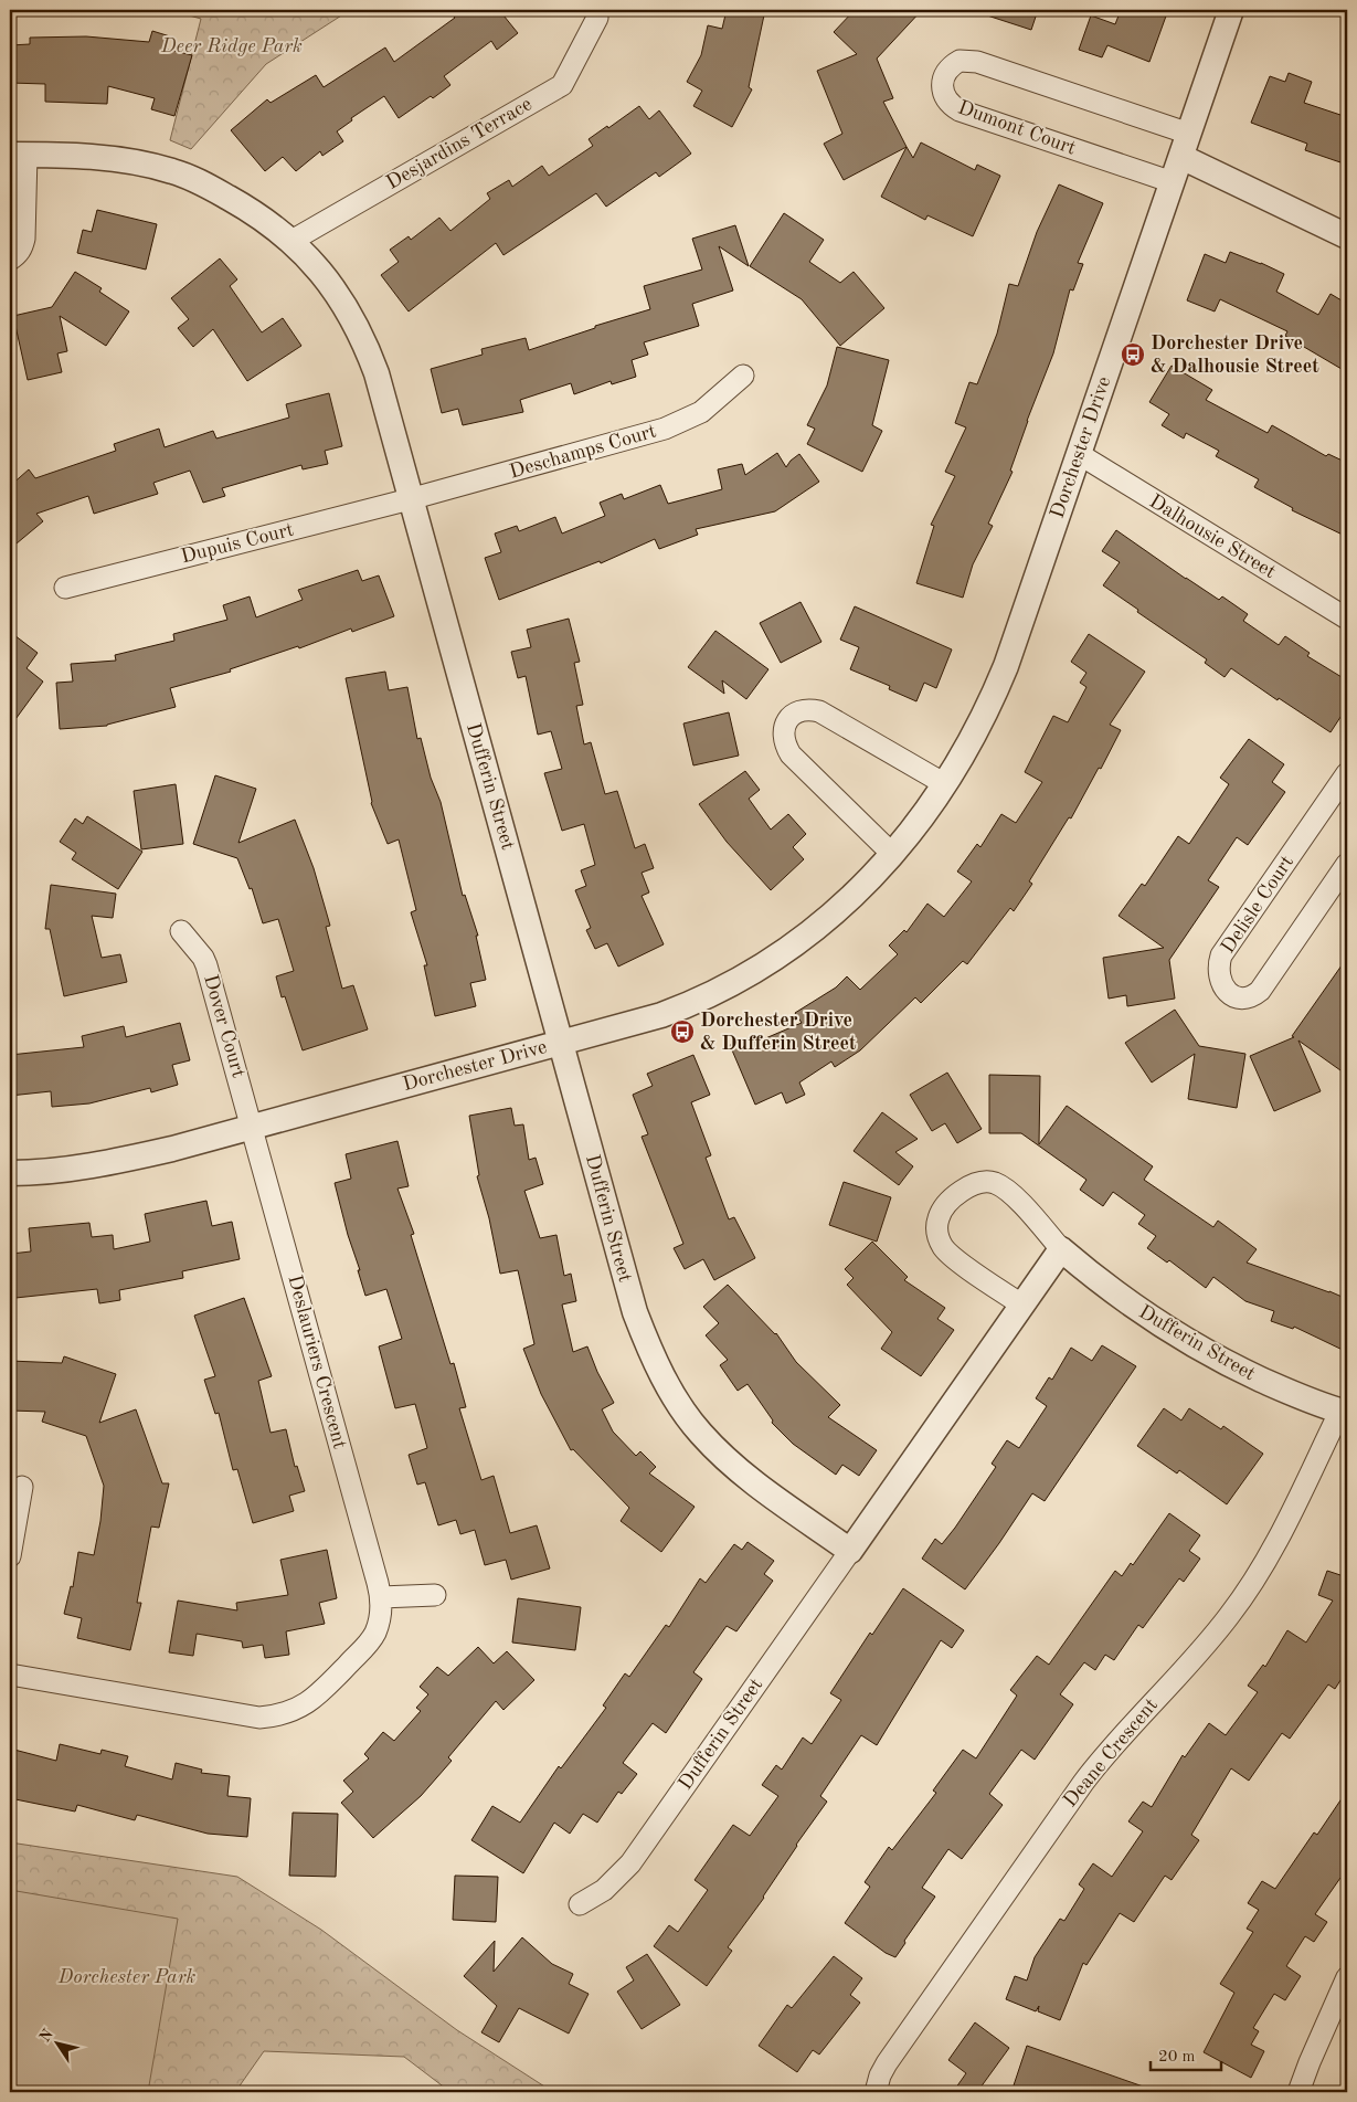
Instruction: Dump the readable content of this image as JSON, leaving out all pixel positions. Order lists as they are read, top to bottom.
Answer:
{
  "streets": {
    "street": [
      "Dumont Court",
      "Desjardins Terrace",
      "Dorchester Drive",
      "Deschamps Court",
      "Dalhousie Street",
      "Dupuis Court",
      "Dufferin Street",
      "Delisle Court",
      "Dover Court",
      "Deslauriers Crescent",
      "Deane Crescent"
    ]
  },
  "crossings": [
    ["Dumont Court", "Dorchester Drive"],
    ["Desjardins Terrace", "Dufferin Street"],
    ["Dorchester Drive", "Dalhousie Street"],
    ["Dorchester Drive", "Dufferin Street"],
    ["Dorchester Drive", "Dover Court"],
    ["Dorchester Drive", "Deslauriers Crescent"],
    ["Deschamps Court", "Dupuis Court"],
    ["Deschamps Court", "Dufferin Street"],
    ["Dupuis Court", "Dufferin Street"],
    ["Dufferin Street", "Deane Crescent"],
    ["Dover Court", "Deslauriers Crescent"]
  ],
  "parks": ["Deer Ridge Park", "Dorchester Park"],
  "places": {
    "bus stop": ["Dorchester Drive & Dalhousie Street", "Dorchester Drive & Dufferin Street"]
  },
  "scale_bar": "20 m",
  "north": "top left"
}
